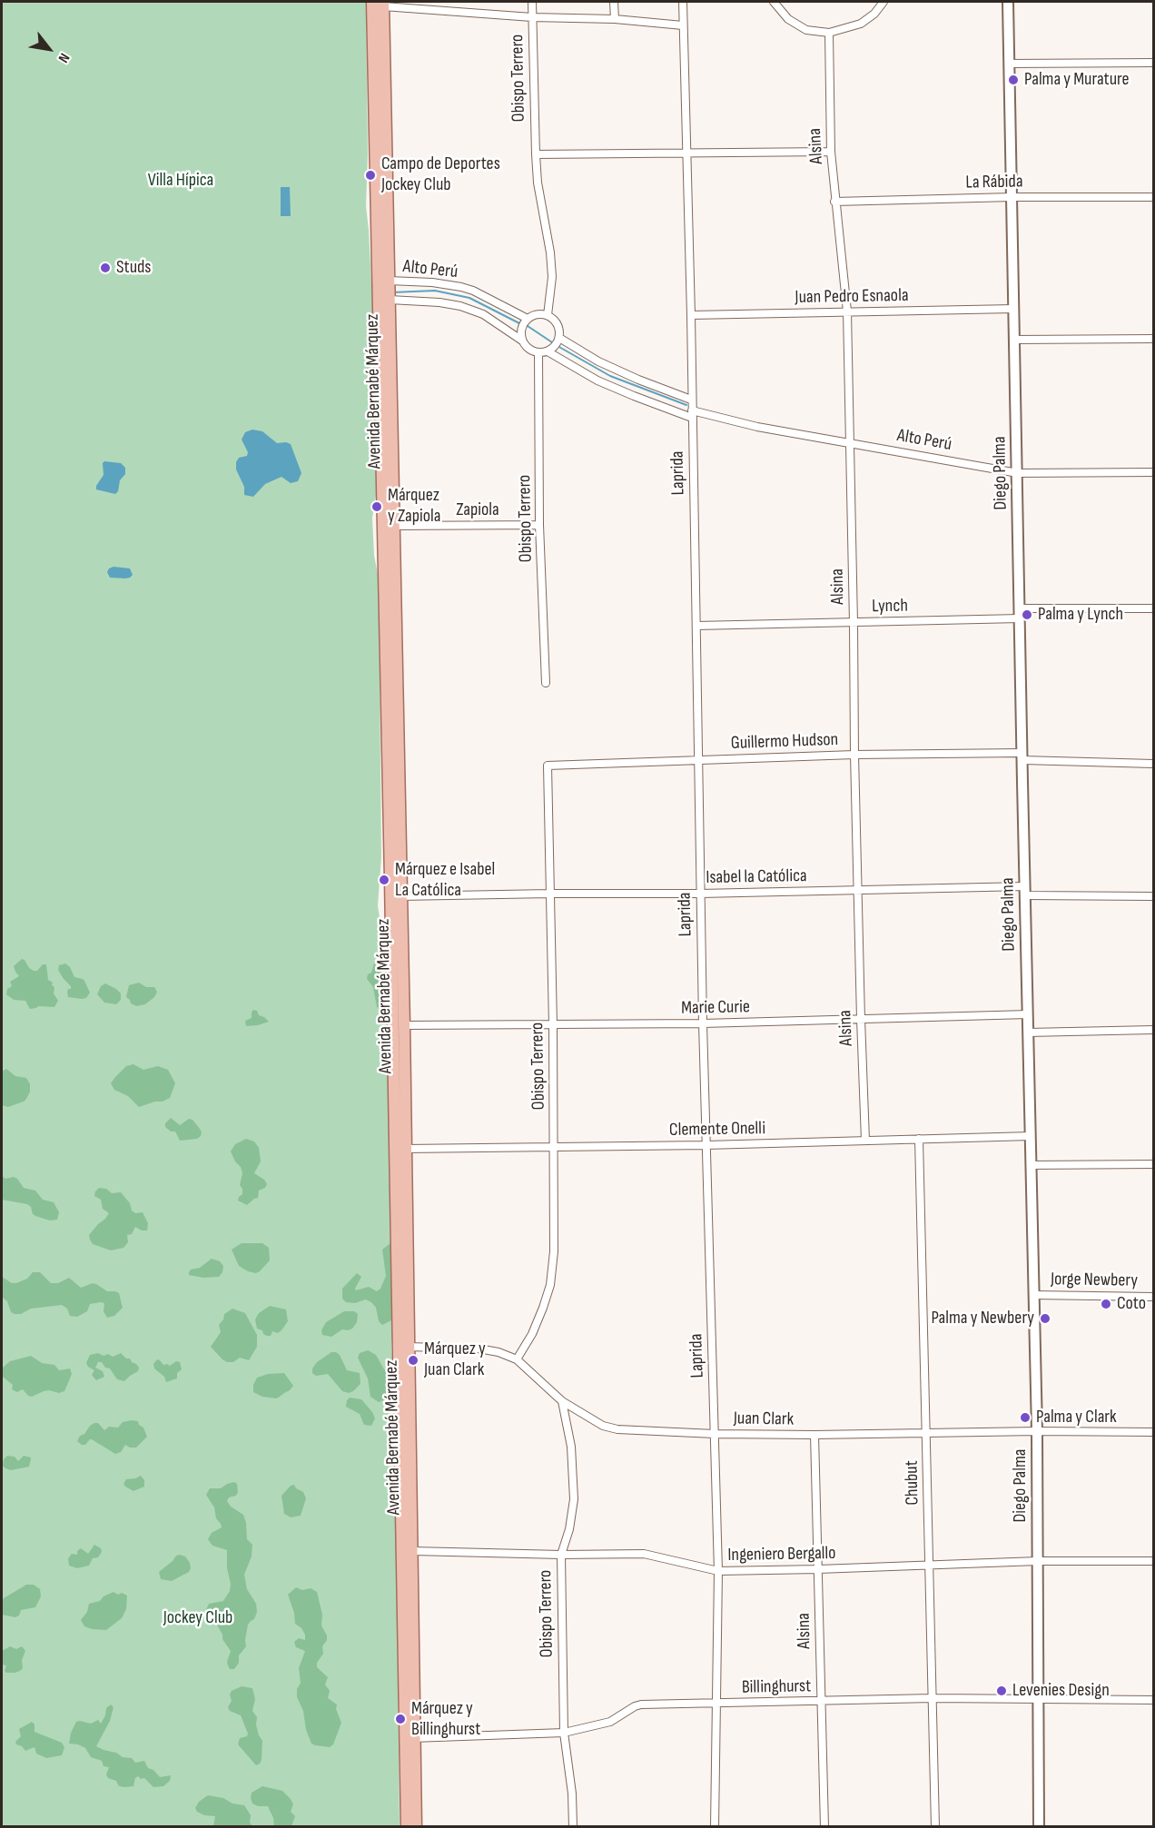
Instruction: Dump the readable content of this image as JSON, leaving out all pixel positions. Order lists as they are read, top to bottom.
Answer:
{
  "streets": {
    "main road": ["Avenida Bernabé Márquez", "Diego Palma"],
    "street": [
      "Obispo Terrero",
      "Alsina",
      "La Rábida",
      "Alto Perú",
      "Juan Pedro Esnaola",
      "Laprida",
      "Zapiola",
      "Lynch",
      "Guillermo Hudson",
      "Isabel la Católica",
      "Marie Curie",
      "Clemente Onelli",
      "Jorge Newbery",
      "Juan Clark",
      "Chubut",
      "Ingeniero Bergallo",
      "Billinghurst"
    ]
  },
  "crossings": [
    ["Obispo Terrero", "Alto Perú"],
    ["Obispo Terrero", "Zapiola"],
    ["Obispo Terrero", "Guillermo Hudson"],
    ["Obispo Terrero", "Isabel la Católica"],
    ["Obispo Terrero", "Marie Curie"],
    ["Obispo Terrero", "Clemente Onelli"],
    ["Obispo Terrero", "Juan Clark"],
    ["Obispo Terrero", "Ingeniero Bergallo"],
    ["Obispo Terrero", "Billinghurst"],
    ["Alsina", "La Rábida"],
    ["Alsina", "Alto Perú"],
    ["Alsina", "Juan Pedro Esnaola"],
    ["Alsina", "Lynch"],
    ["Alsina", "Guillermo Hudson"],
    ["Alsina", "Isabel la Católica"],
    ["Alsina", "Marie Curie"],
    ["Alsina", "Clemente Onelli"],
    ["Alsina", "Juan Clark"],
    ["Alsina", "Ingeniero Bergallo"],
    ["Alsina", "Billinghurst"],
    ["La Rábida", "Diego Palma"],
    ["Alto Perú", "Avenida Bernabé Márquez"],
    ["Alto Perú", "Laprida"],
    ["Alto Perú", "Diego Palma"],
    ["Juan Pedro Esnaola", "Laprida"],
    ["Juan Pedro Esnaola", "Diego Palma"],
    ["Avenida Bernabé Márquez", "Zapiola"],
    ["Avenida Bernabé Márquez", "Isabel la Católica"],
    ["Avenida Bernabé Márquez", "Marie Curie"],
    ["Avenida Bernabé Márquez", "Clemente Onelli"],
    ["Avenida Bernabé Márquez", "Juan Clark"],
    ["Avenida Bernabé Márquez", "Ingeniero Bergallo"],
    ["Avenida Bernabé Márquez", "Billinghurst"],
    ["Laprida", "Lynch"],
    ["Laprida", "Guillermo Hudson"],
    ["Laprida", "Isabel la Católica"],
    ["Laprida", "Marie Curie"],
    ["Laprida", "Clemente Onelli"],
    ["Laprida", "Juan Clark"],
    ["Laprida", "Ingeniero Bergallo"],
    ["Laprida", "Billinghurst"],
    ["Diego Palma", "Lynch"],
    ["Diego Palma", "Guillermo Hudson"],
    ["Diego Palma", "Isabel la Católica"],
    ["Diego Palma", "Marie Curie"],
    ["Diego Palma", "Clemente Onelli"],
    ["Diego Palma", "Jorge Newbery"],
    ["Diego Palma", "Juan Clark"],
    ["Diego Palma", "Ingeniero Bergallo"],
    ["Diego Palma", "Billinghurst"],
    ["Clemente Onelli", "Chubut"],
    ["Juan Clark", "Chubut"],
    ["Chubut", "Ingeniero Bergallo"],
    ["Chubut", "Billinghurst"]
  ],
  "parks": ["Villa Hípica", "Jockey Club"],
  "places": [
    "Palma y Murature",
    "Campo de Deportes Jockey Club",
    "Studs",
    "Márquez y Zapiola",
    "Palma y Lynch",
    "Márquez e Isabel La Católica",
    "Coto",
    "Palma y Newbery",
    "Márquez y Juan Clark",
    "Palma y Clark",
    "Levenies Design",
    "Márquez y Billinghurst"
  ],
  "north": "bottom right"
}
